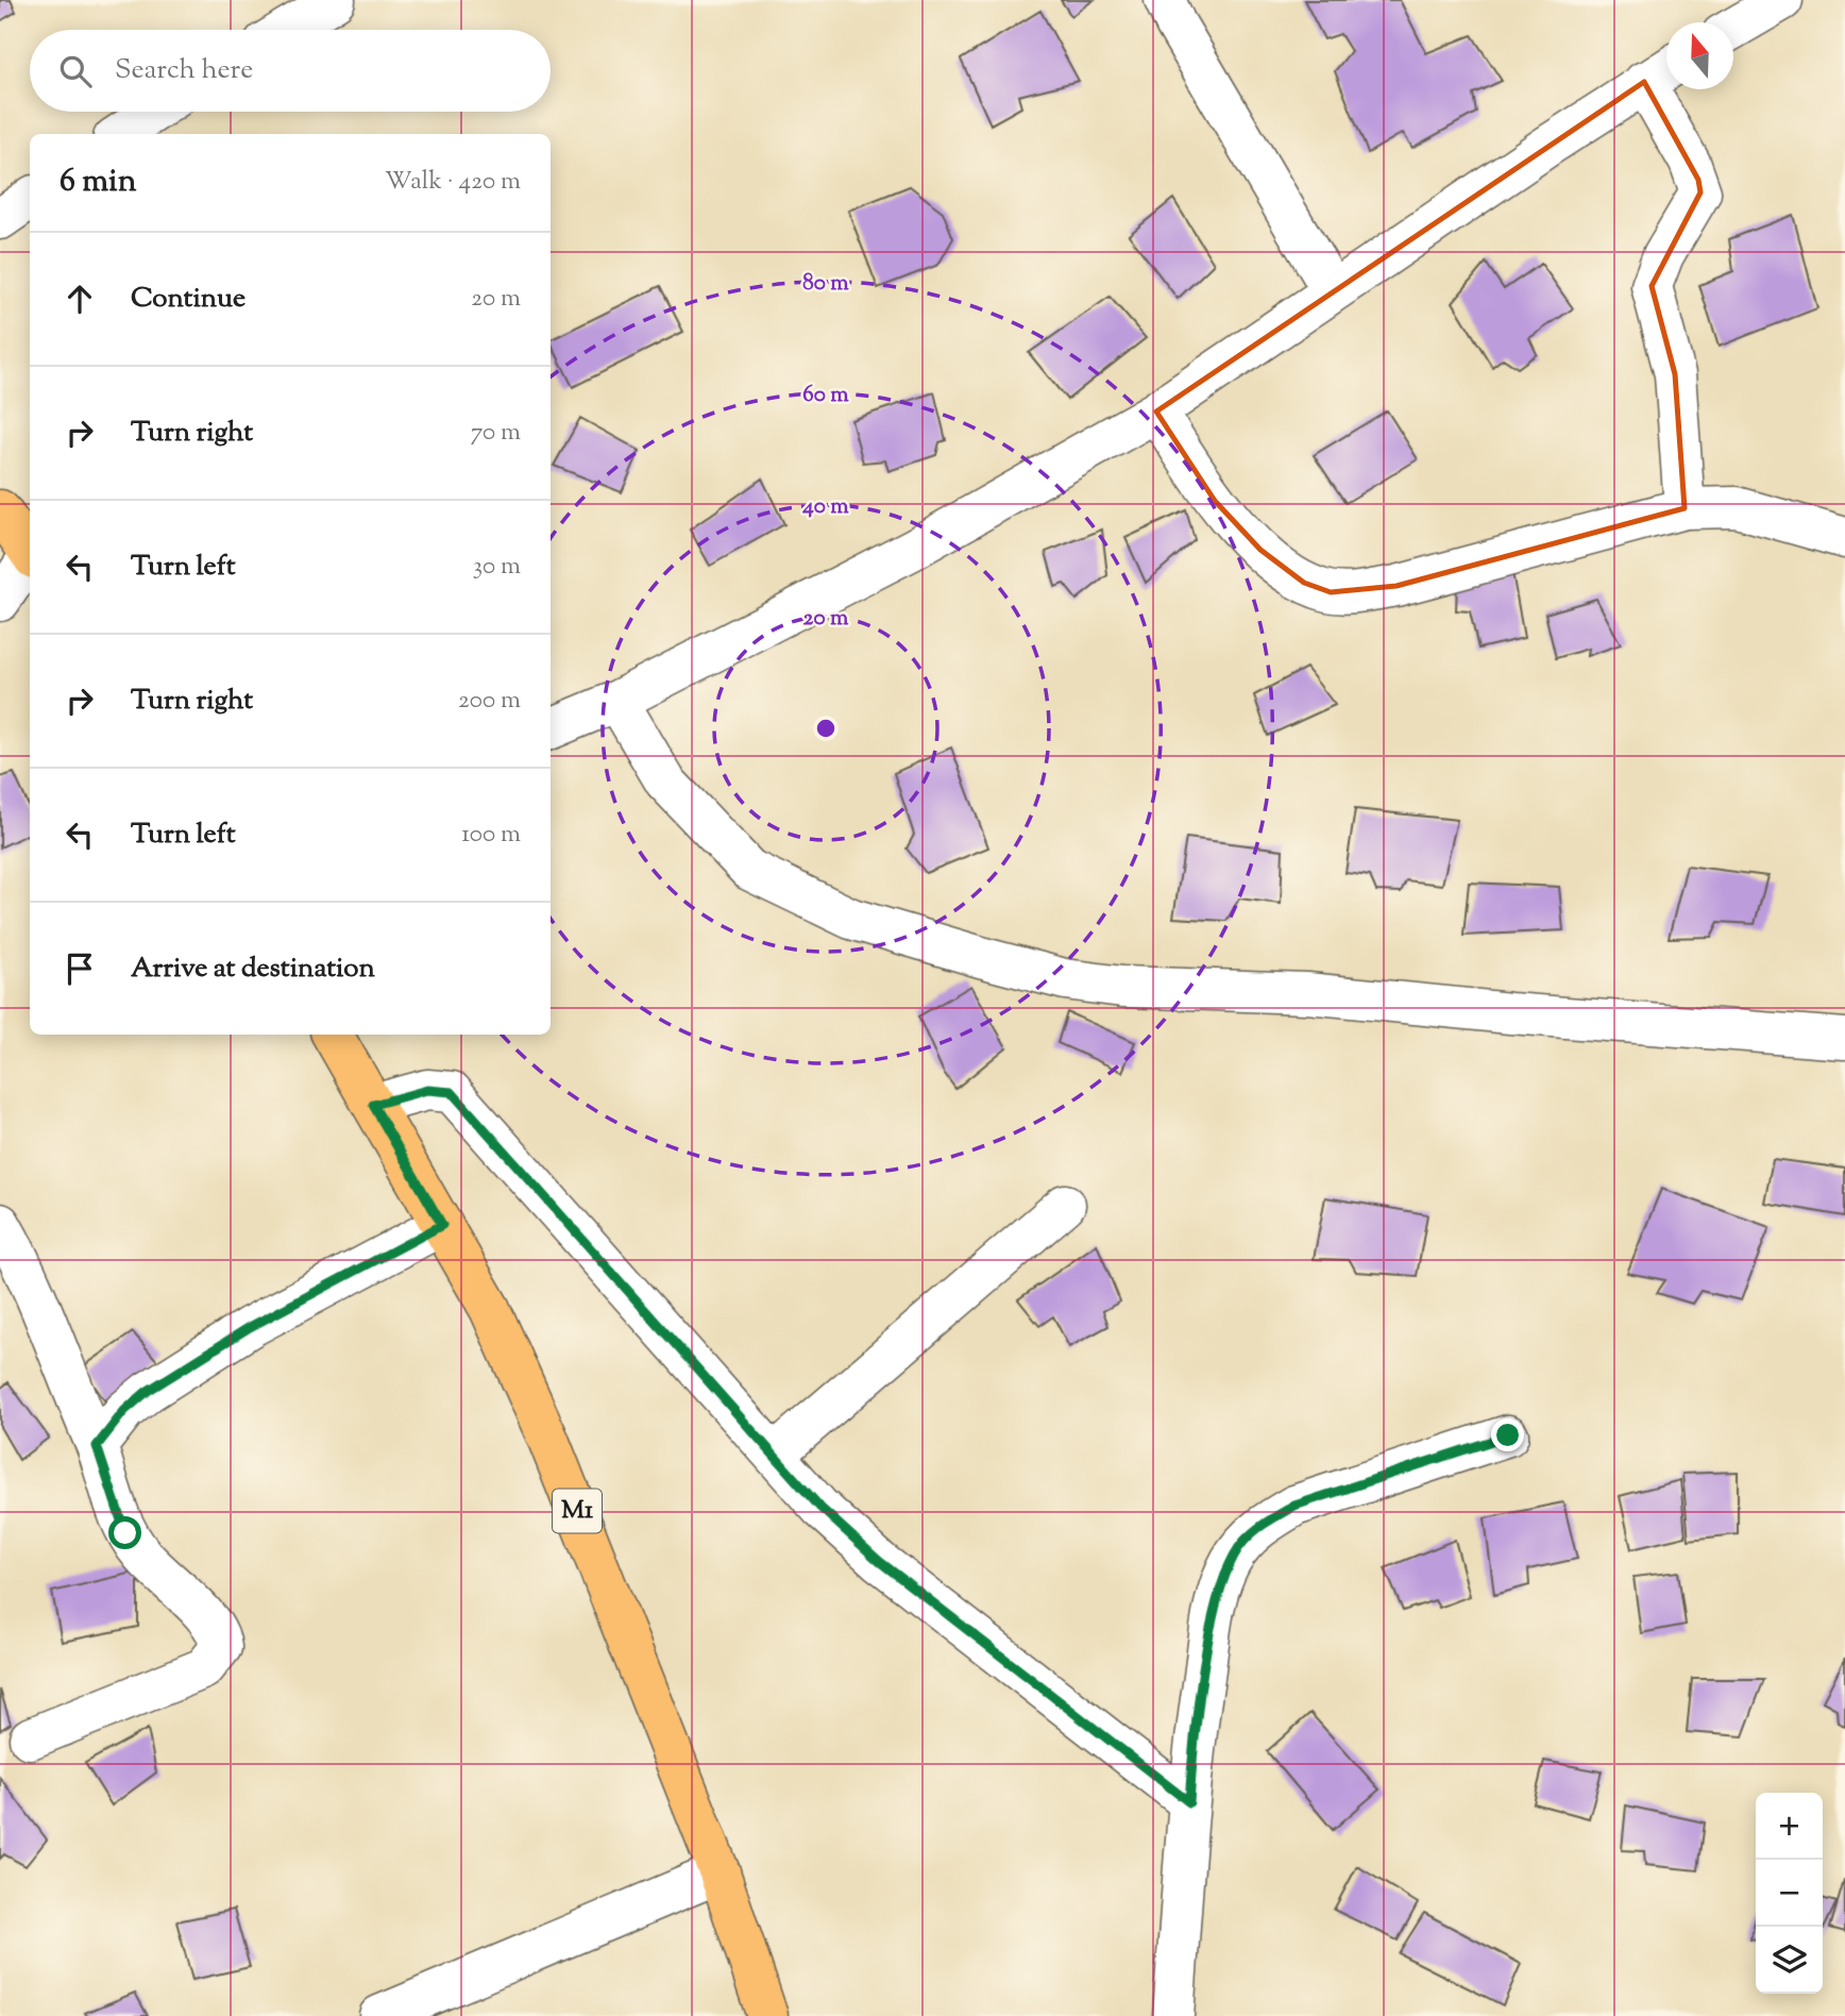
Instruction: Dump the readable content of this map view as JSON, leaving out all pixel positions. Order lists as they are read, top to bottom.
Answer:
{
  "streets": {
    "main road": ["M1"]
  },
  "north": "top",
  "page": {
    "search": "Search here",
    "heading": ["6 min", "Walk · 420 m"],
    "list": [
      ["Continue", "20 m"],
      ["Turn right", "70 m"],
      ["Turn left", "30 m"],
      ["Turn right", "200 m"],
      ["Turn left", "100 m"],
      "Arrive at destination"
    ],
    "map_buttons": ["+", "−"]
  },
  "rings": [
    "80 m",
    "60 m",
    "40 m",
    "20 m"
  ]
}
